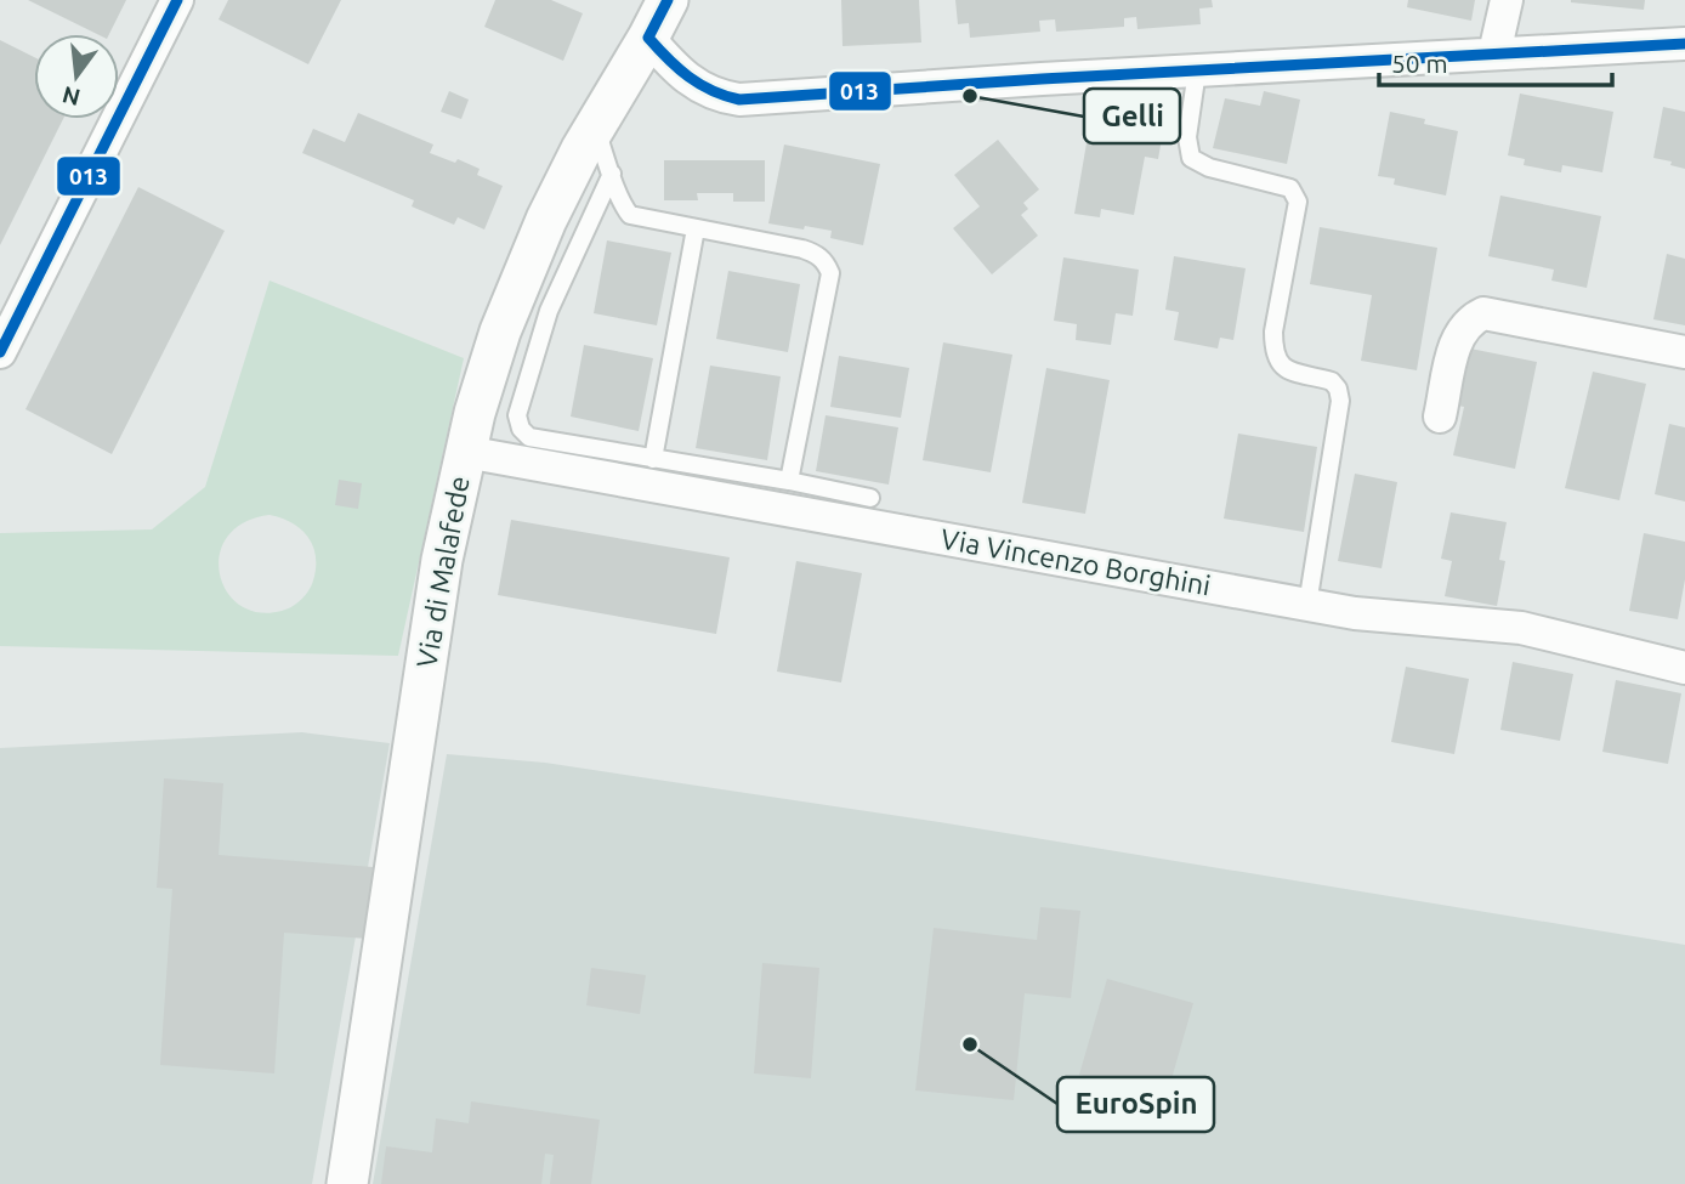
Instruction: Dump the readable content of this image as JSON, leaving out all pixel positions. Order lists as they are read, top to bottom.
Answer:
{
  "streets": {
    "street": ["Via Vincenzo Borghini", "Via di Malafede"]
  },
  "crossings": [
    ["Via Vincenzo Borghini", "Via di Malafede"]
  ],
  "places": ["Gelli", "EuroSpin"],
  "lines": ["transit line 013"],
  "scale_bar": "50 m",
  "north": "bottom"
}
